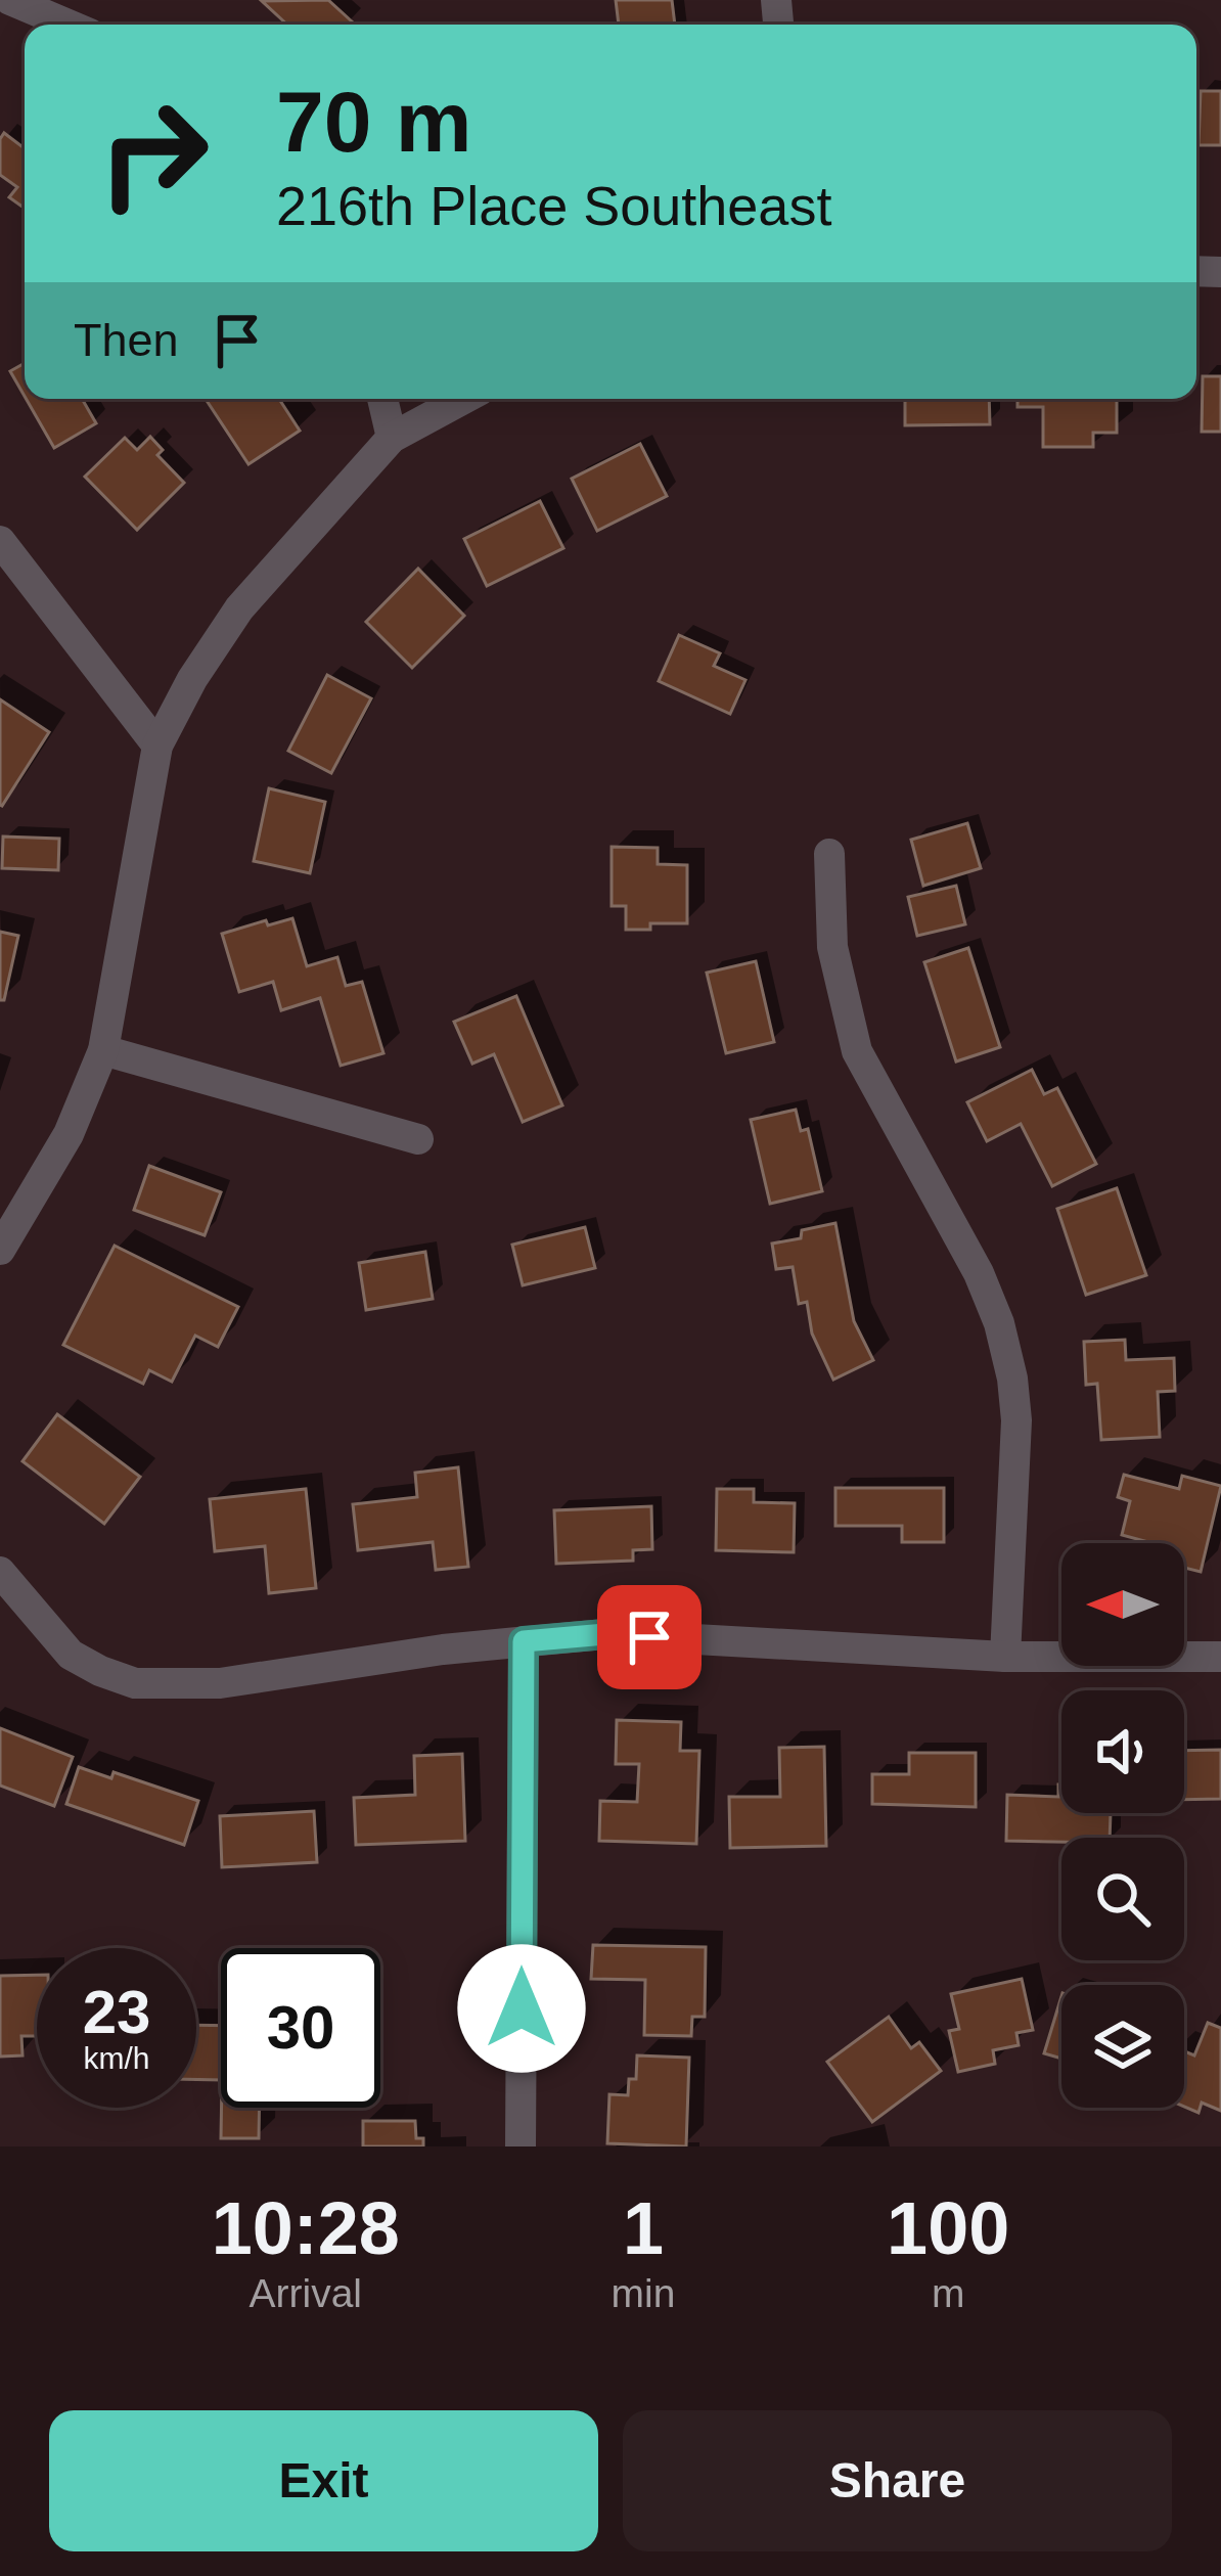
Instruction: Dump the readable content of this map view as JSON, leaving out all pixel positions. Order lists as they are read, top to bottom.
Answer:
{
  "north": "left",
  "page": {
    "turn": ["70 m", "216th Place Southeast"],
    "then": "Then",
    "speed": "23 km/h",
    "limit": "30",
    "eta": [
      "10:28",
      "Arrival",
      "1",
      "min",
      "100",
      "m"
    ],
    "buttons": ["Exit", "Share"]
  }
}
